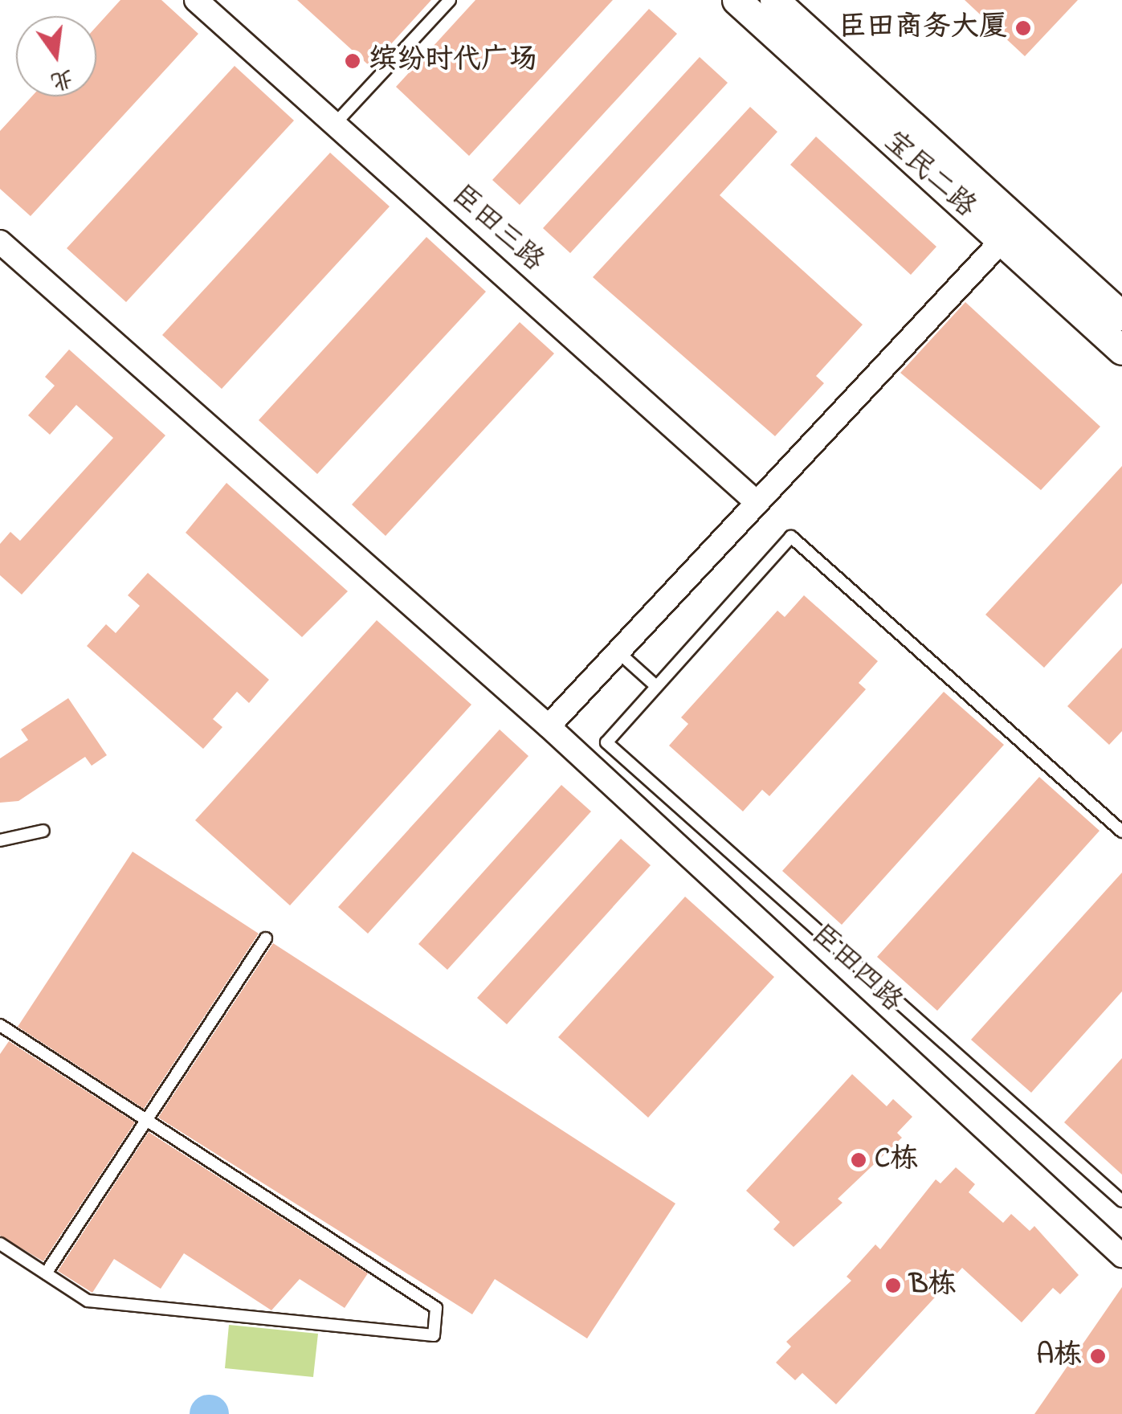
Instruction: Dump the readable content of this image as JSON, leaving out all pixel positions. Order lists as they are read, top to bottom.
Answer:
{
  "streets": {
    "street": ["宝民二路", "臣田三路", "臣田四路"]
  },
  "places": [
    "臣田商务大厦",
    "缤纷时代广场",
    "C栋",
    "B栋",
    "A栋"
  ],
  "north": "bottom"
}
